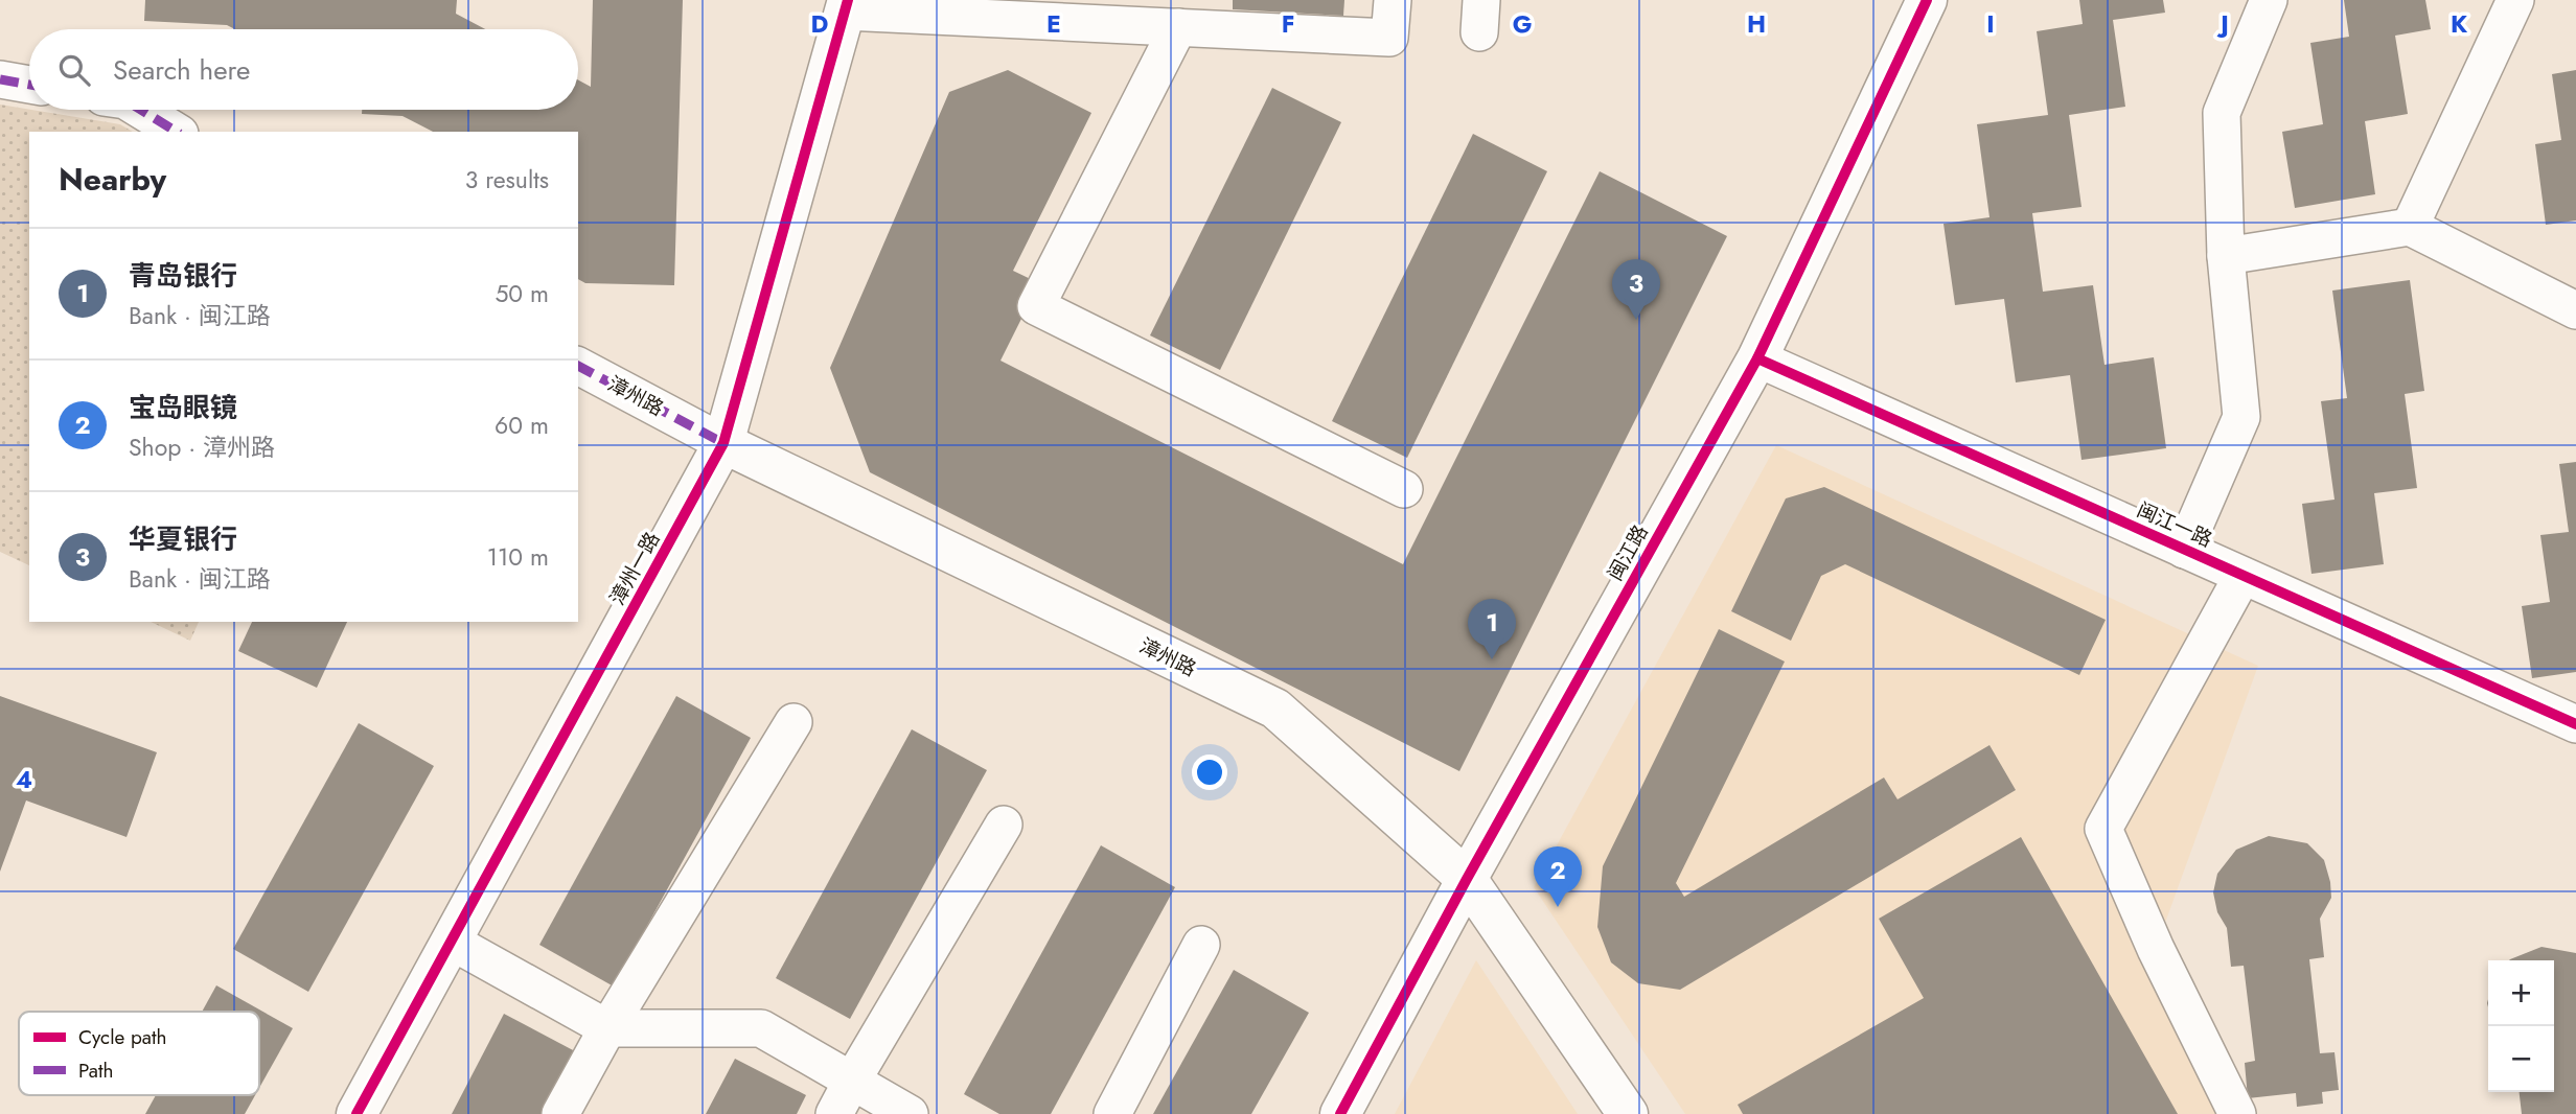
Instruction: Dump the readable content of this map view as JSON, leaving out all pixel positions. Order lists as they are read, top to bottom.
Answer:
{
  "streets": {
    "street": [
      "漳州路",
      "闽江一路",
      "闽江路",
      "漳州一路"
    ]
  },
  "crossings": [
    ["漳州路", "闽江路"],
    ["漳州路", "漳州一路"],
    ["闽江一路", "闽江路"]
  ],
  "legend": ["Cycle path", "Path"],
  "page": {
    "search": "Search here",
    "heading": ["Nearby", "3 results"],
    "list": [
      {
        "mark": "1",
        "name": "青岛银行",
        "note": "Bank · 闽江路",
        "value": "50 m"
      },
      {
        "mark": "2",
        "name": "宝岛眼镜",
        "note": "Shop · 漳州路",
        "value": "60 m"
      },
      {
        "mark": "3",
        "name": "华夏银行",
        "note": "Bank · 闽江路",
        "value": "110 m"
      }
    ],
    "pins": ["3", "1", "2"],
    "map_buttons": ["+", "−"]
  },
  "grid": {
    "columns": [
      "D",
      "E",
      "F",
      "G",
      "H",
      "I",
      "J",
      "K"
    ],
    "rows": ["4"]
  }
}
